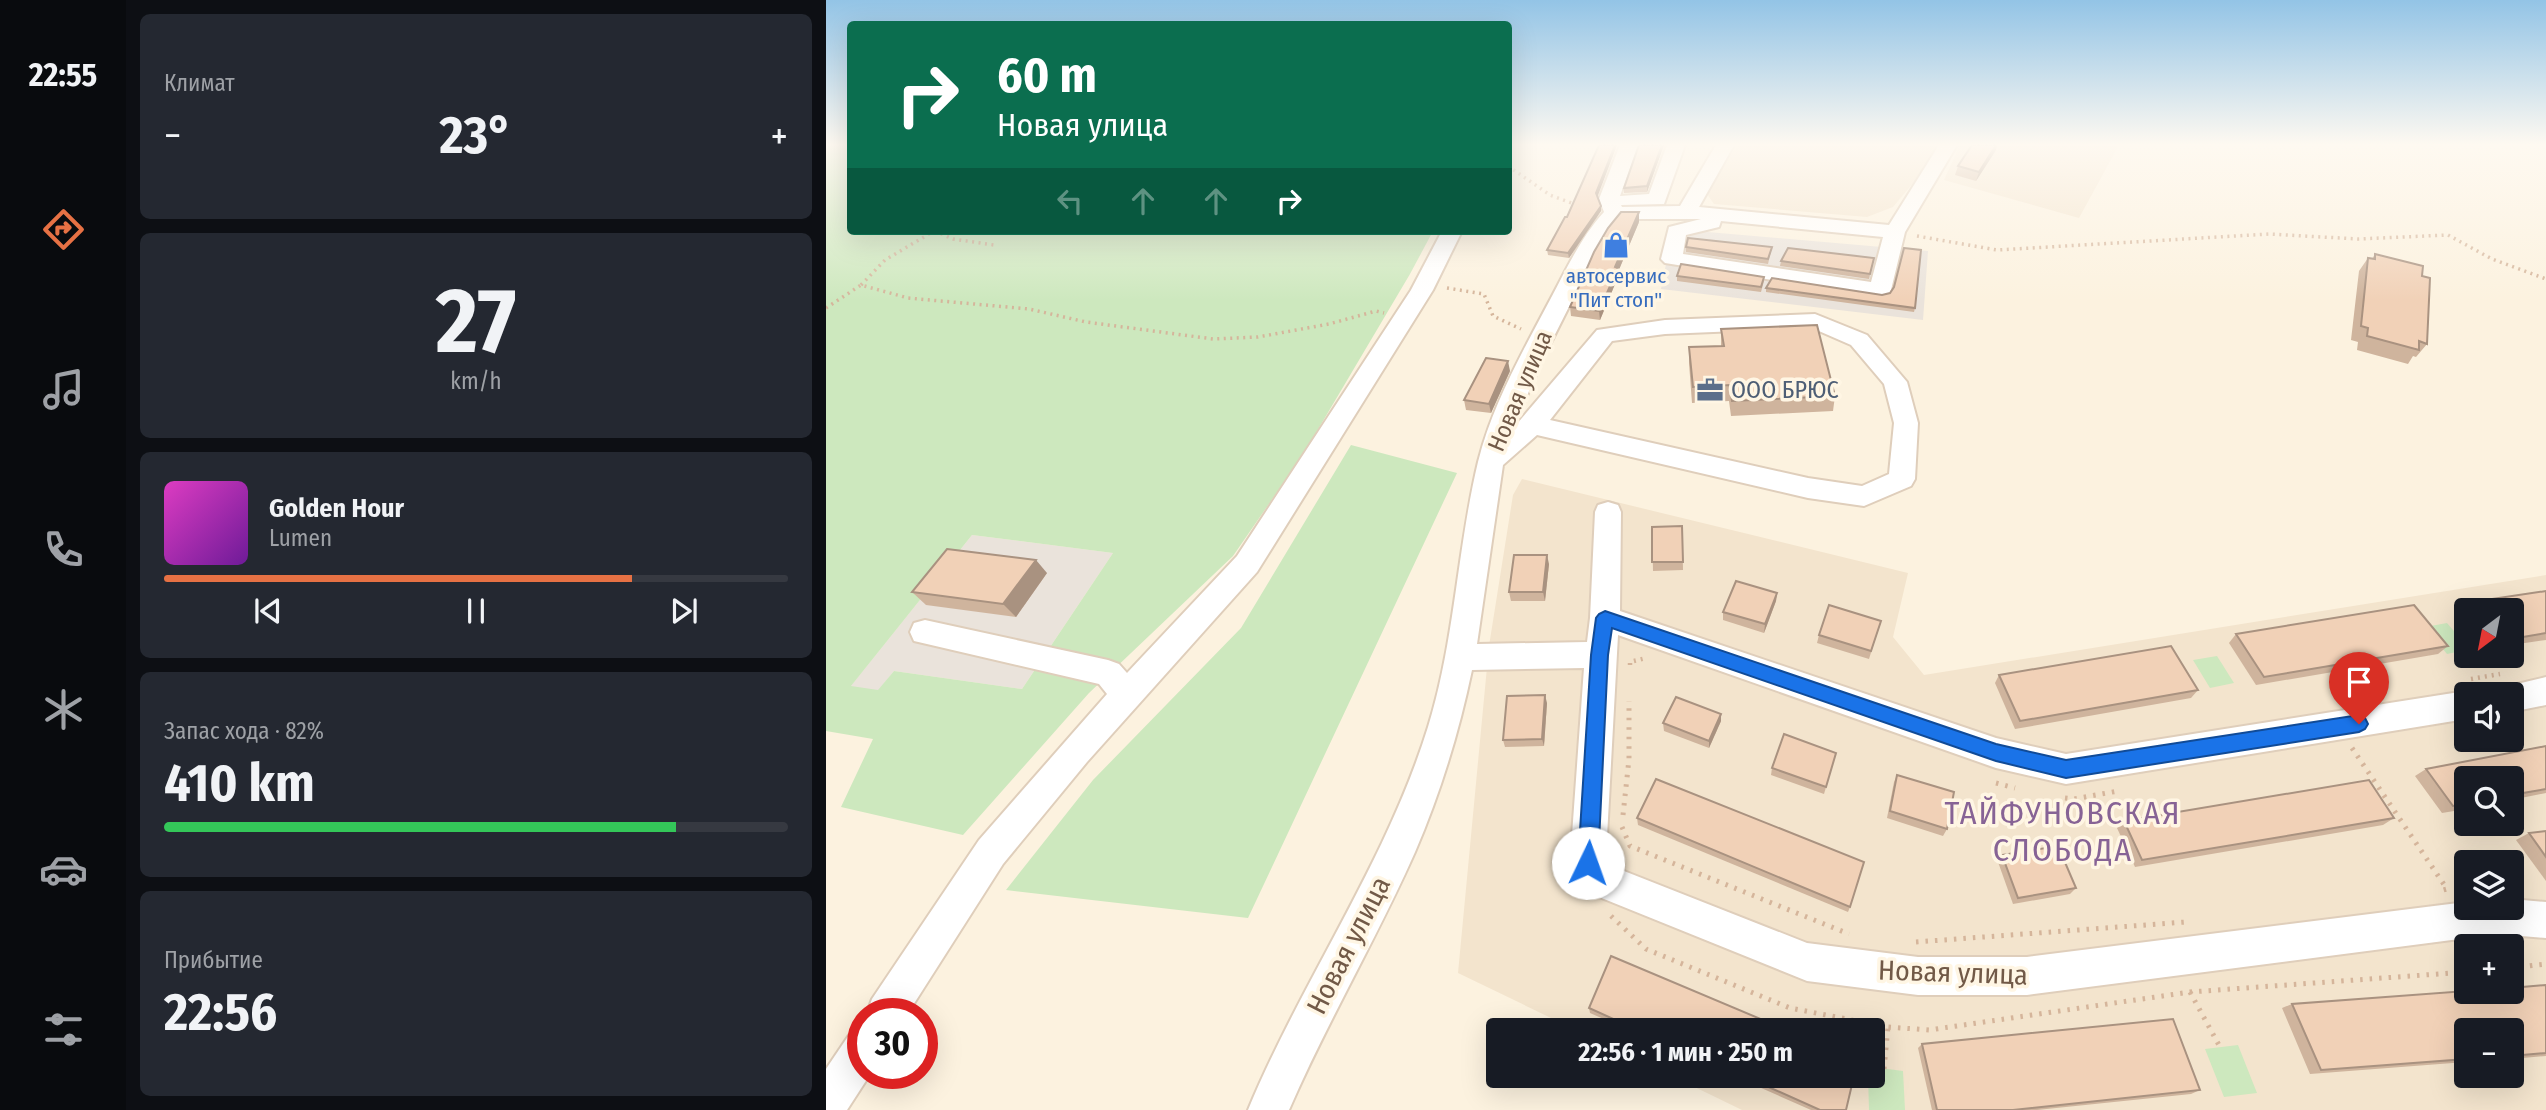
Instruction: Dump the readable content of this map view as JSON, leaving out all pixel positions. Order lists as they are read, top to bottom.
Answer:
{
  "streets": {
    "street": ["Новая улица"]
  },
  "districts": ["ТАЙФУНОВСКАЯ СЛОБОДА"],
  "places": {
    "shop": ["автосервис \"Пит стоп\""],
    "office": ["ООО БРЮС"]
  },
  "north": "bottom left",
  "page": {
    "tabs": "22:55",
    "tile": [
      "Климат",
      ["27", "km/h"],
      ["Запас хода · 82%", "410 km"],
      ["Прибытие", "22:56"]
    ],
    "turn": ["60 m", "Новая улица"],
    "heat": ["−", "23°", "+"],
    "song": ["Golden Hour", "Lumen"],
    "map_buttons": ["+", "−"],
    "limit": "30",
    "trip": "22:56 · 1 мин · 250 m"
  }
}
